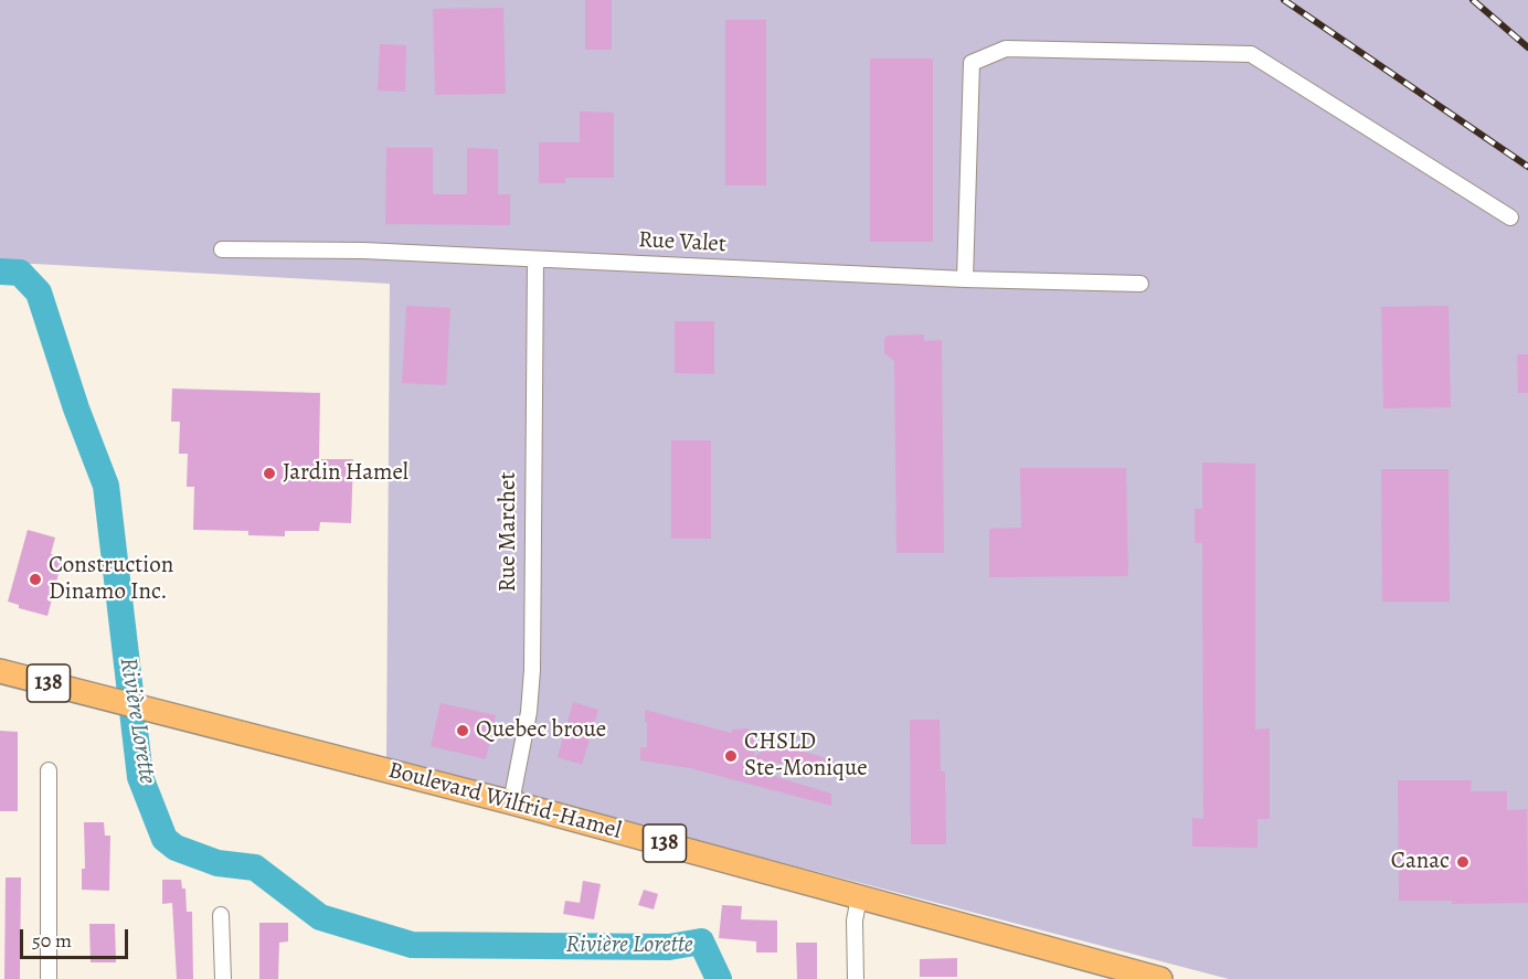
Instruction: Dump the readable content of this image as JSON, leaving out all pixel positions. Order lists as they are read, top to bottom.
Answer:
{
  "streets": {
    "main road": ["138", "Boulevard Wilfrid-Hamel"],
    "street": ["Rue Valet", "Rue Marchet"]
  },
  "crossings": [
    ["Rue Valet", "Rue Marchet"],
    ["Rue Marchet", "Boulevard Wilfrid-Hamel"]
  ],
  "water": ["Rivière Lorette"],
  "places": [
    "Jardin Hamel",
    "Construction Dinamo Inc.",
    "Quebec broue",
    "CHSLD Ste-Monique",
    "Canac"
  ],
  "scale_bar": "50 m"
}
